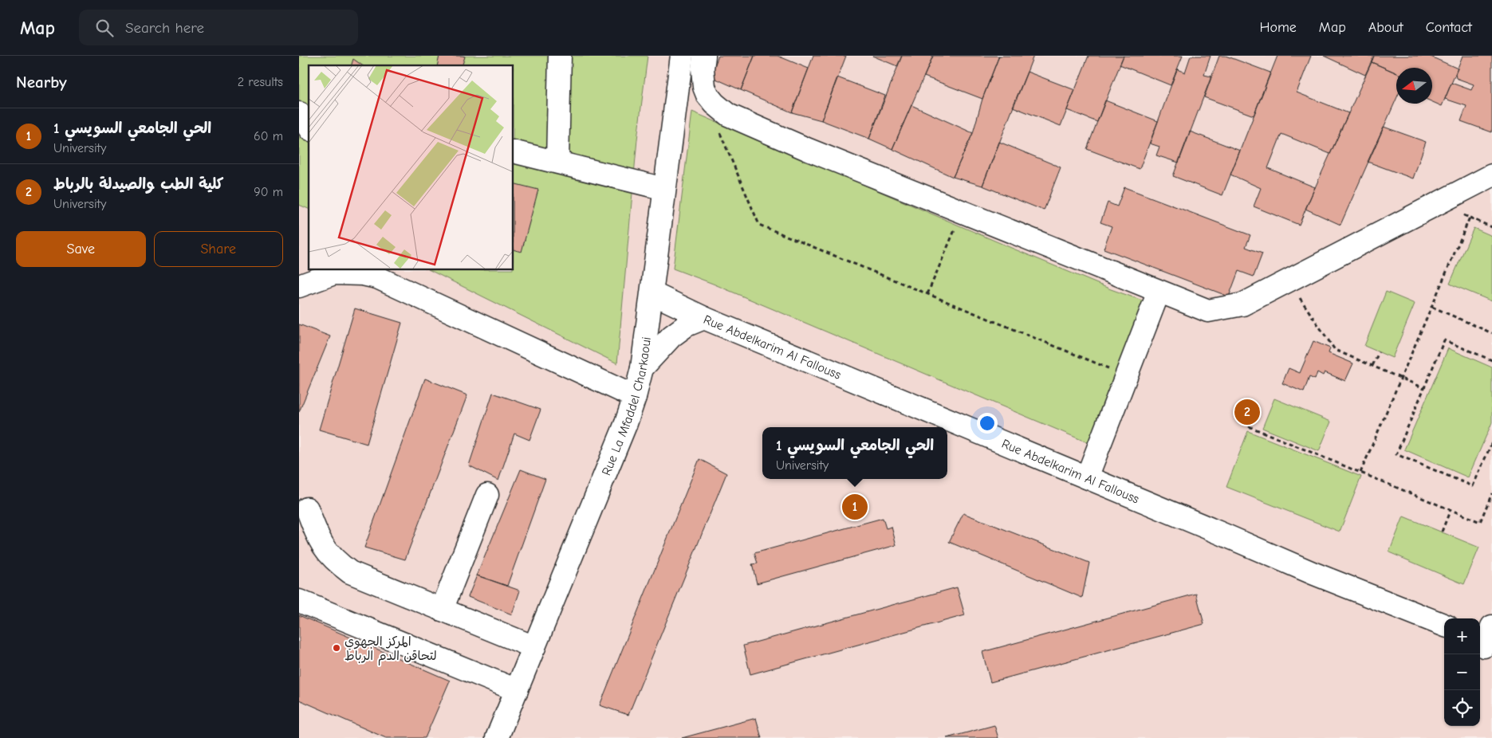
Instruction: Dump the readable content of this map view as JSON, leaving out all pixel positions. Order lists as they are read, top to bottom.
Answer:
{
  "streets": {
    "street": ["Rue Abdelkarim Al Fallouss", "Rue La Mfaddel Charkaoui"]
  },
  "crossings": [
    ["Rue Abdelkarim Al Fallouss", "Rue La Mfaddel Charkaoui"]
  ],
  "places": ["المركز الجهوي لتحاقن الدم الرباط"],
  "north": "left",
  "page": {
    "header": "Map",
    "search": "Search here",
    "nav": [
      "Home",
      "Map",
      "About",
      "Contact"
    ],
    "heading": ["Nearby", "2 results"],
    "list": [
      {
        "mark": "1",
        "name": "الحي الجامعي السويسي 1",
        "note": "University",
        "value": "60 m"
      },
      {
        "mark": "2",
        "name": "كلية الطب والصيدلة بالرباط",
        "note": "University",
        "value": "90 m"
      }
    ],
    "buttons": ["Save", "Share"],
    "pins": ["2", "1"],
    "popup": ["الحي الجامعي السويسي 1", "University"],
    "map_buttons": ["+", "−"]
  }
}
